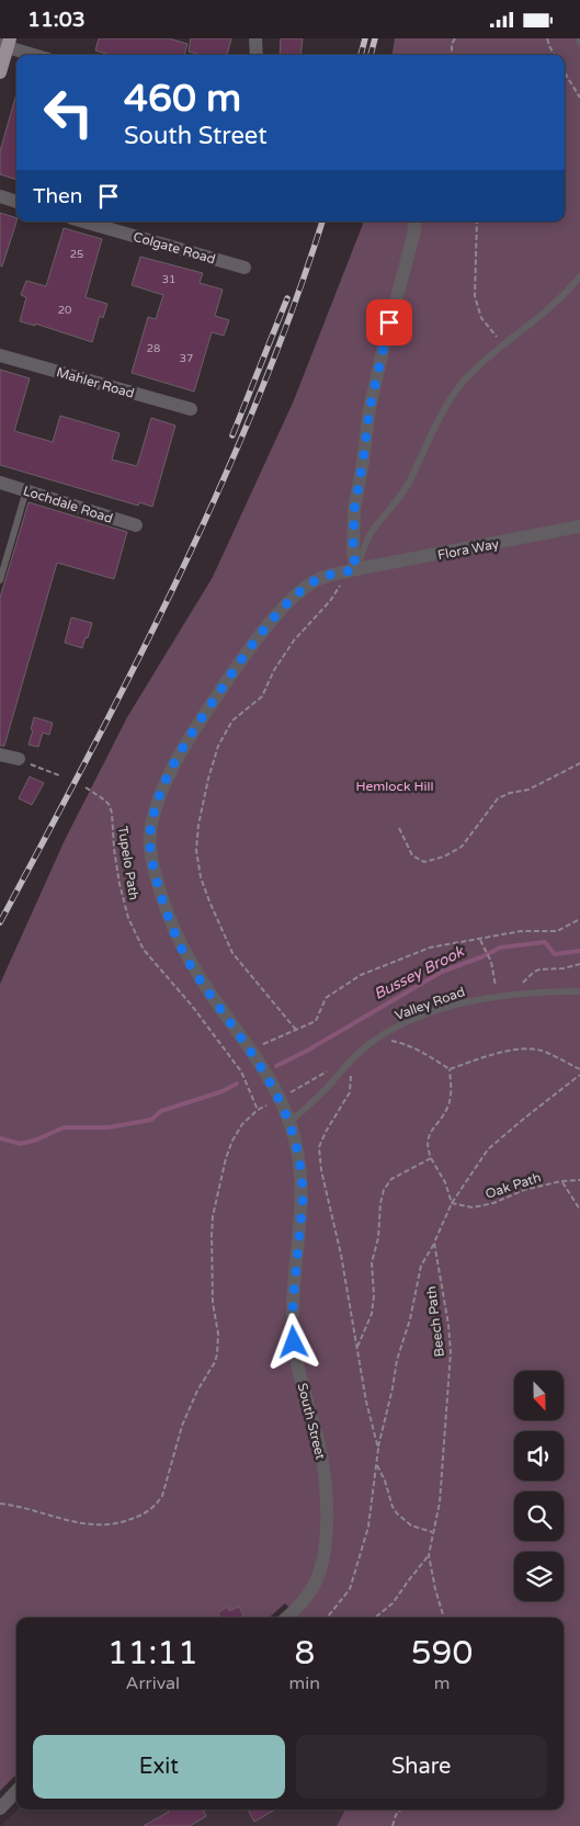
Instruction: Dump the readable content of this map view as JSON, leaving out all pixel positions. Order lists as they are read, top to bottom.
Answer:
{
  "streets": {
    "street": [
      "Colgate Road",
      "Mahler Road",
      "Lochdale Road",
      "Flora Way",
      "South Street"
    ],
    "lane": ["Valley Road"],
    "path": ["Tupelo Path", "Oak Path", "Beech Path"]
  },
  "crossings": [
    ["Flora Way", "South Street"],
    ["Valley Road", "South Street"]
  ],
  "water": ["Bussey Brook"],
  "parks": ["Hemlock Hill"],
  "house_numbers": [
    "25",
    "31",
    "20",
    "28",
    "37"
  ],
  "north": "bottom",
  "page": {
    "status": "11:03",
    "turn": ["460 m", "South Street"],
    "then": "Then",
    "eta": [
      "11:11",
      "Arrival",
      "8",
      "min",
      "590",
      "m"
    ],
    "buttons": ["Exit", "Share"]
  }
}
